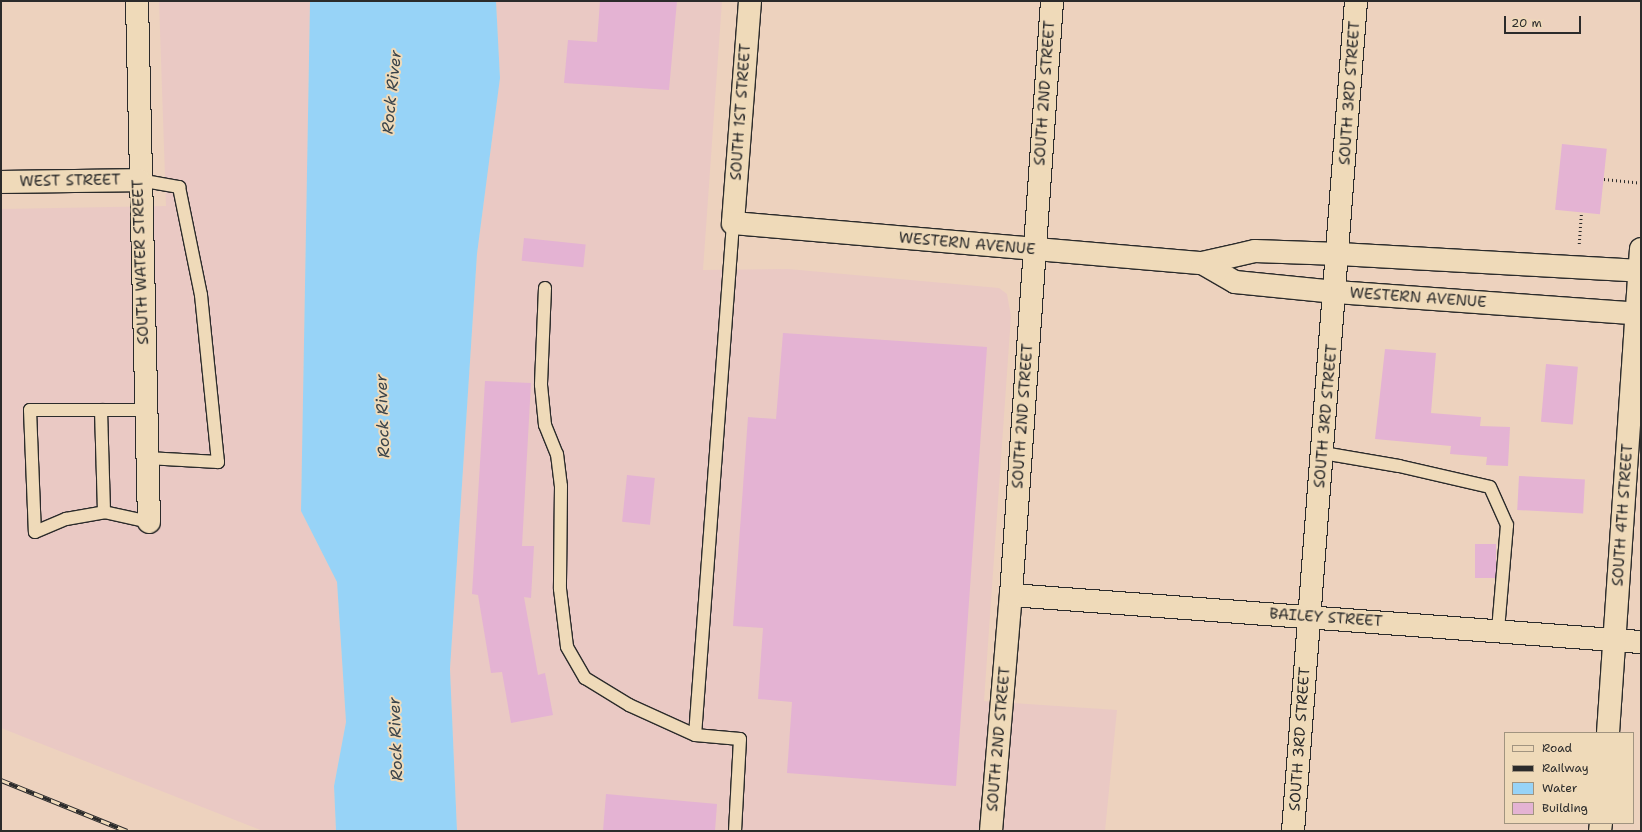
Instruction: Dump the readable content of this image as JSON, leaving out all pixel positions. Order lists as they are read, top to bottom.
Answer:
{
  "streets": {
    "street": [
      "SOUTH 2ND STREET",
      "SOUTH 3RD STREET",
      "SOUTH 1ST STREET",
      "WEST STREET",
      "WESTERN AVENUE",
      "SOUTH WATER STREET",
      "SOUTH 4TH STREET",
      "BAILEY STREET"
    ]
  },
  "crossings": [
    ["SOUTH 2ND STREET", "WESTERN AVENUE"],
    ["SOUTH 2ND STREET", "BAILEY STREET"],
    ["SOUTH 3RD STREET", "WESTERN AVENUE"],
    ["SOUTH 3RD STREET", "BAILEY STREET"],
    ["SOUTH 1ST STREET", "WESTERN AVENUE"],
    ["WEST STREET", "SOUTH WATER STREET"],
    ["WESTERN AVENUE", "SOUTH 4TH STREET"],
    ["SOUTH 4TH STREET", "BAILEY STREET"]
  ],
  "water": ["Rock River"],
  "legend": [
    "Road",
    "Railway",
    "Water",
    "Building"
  ],
  "scale_bar": "20 m"
}
